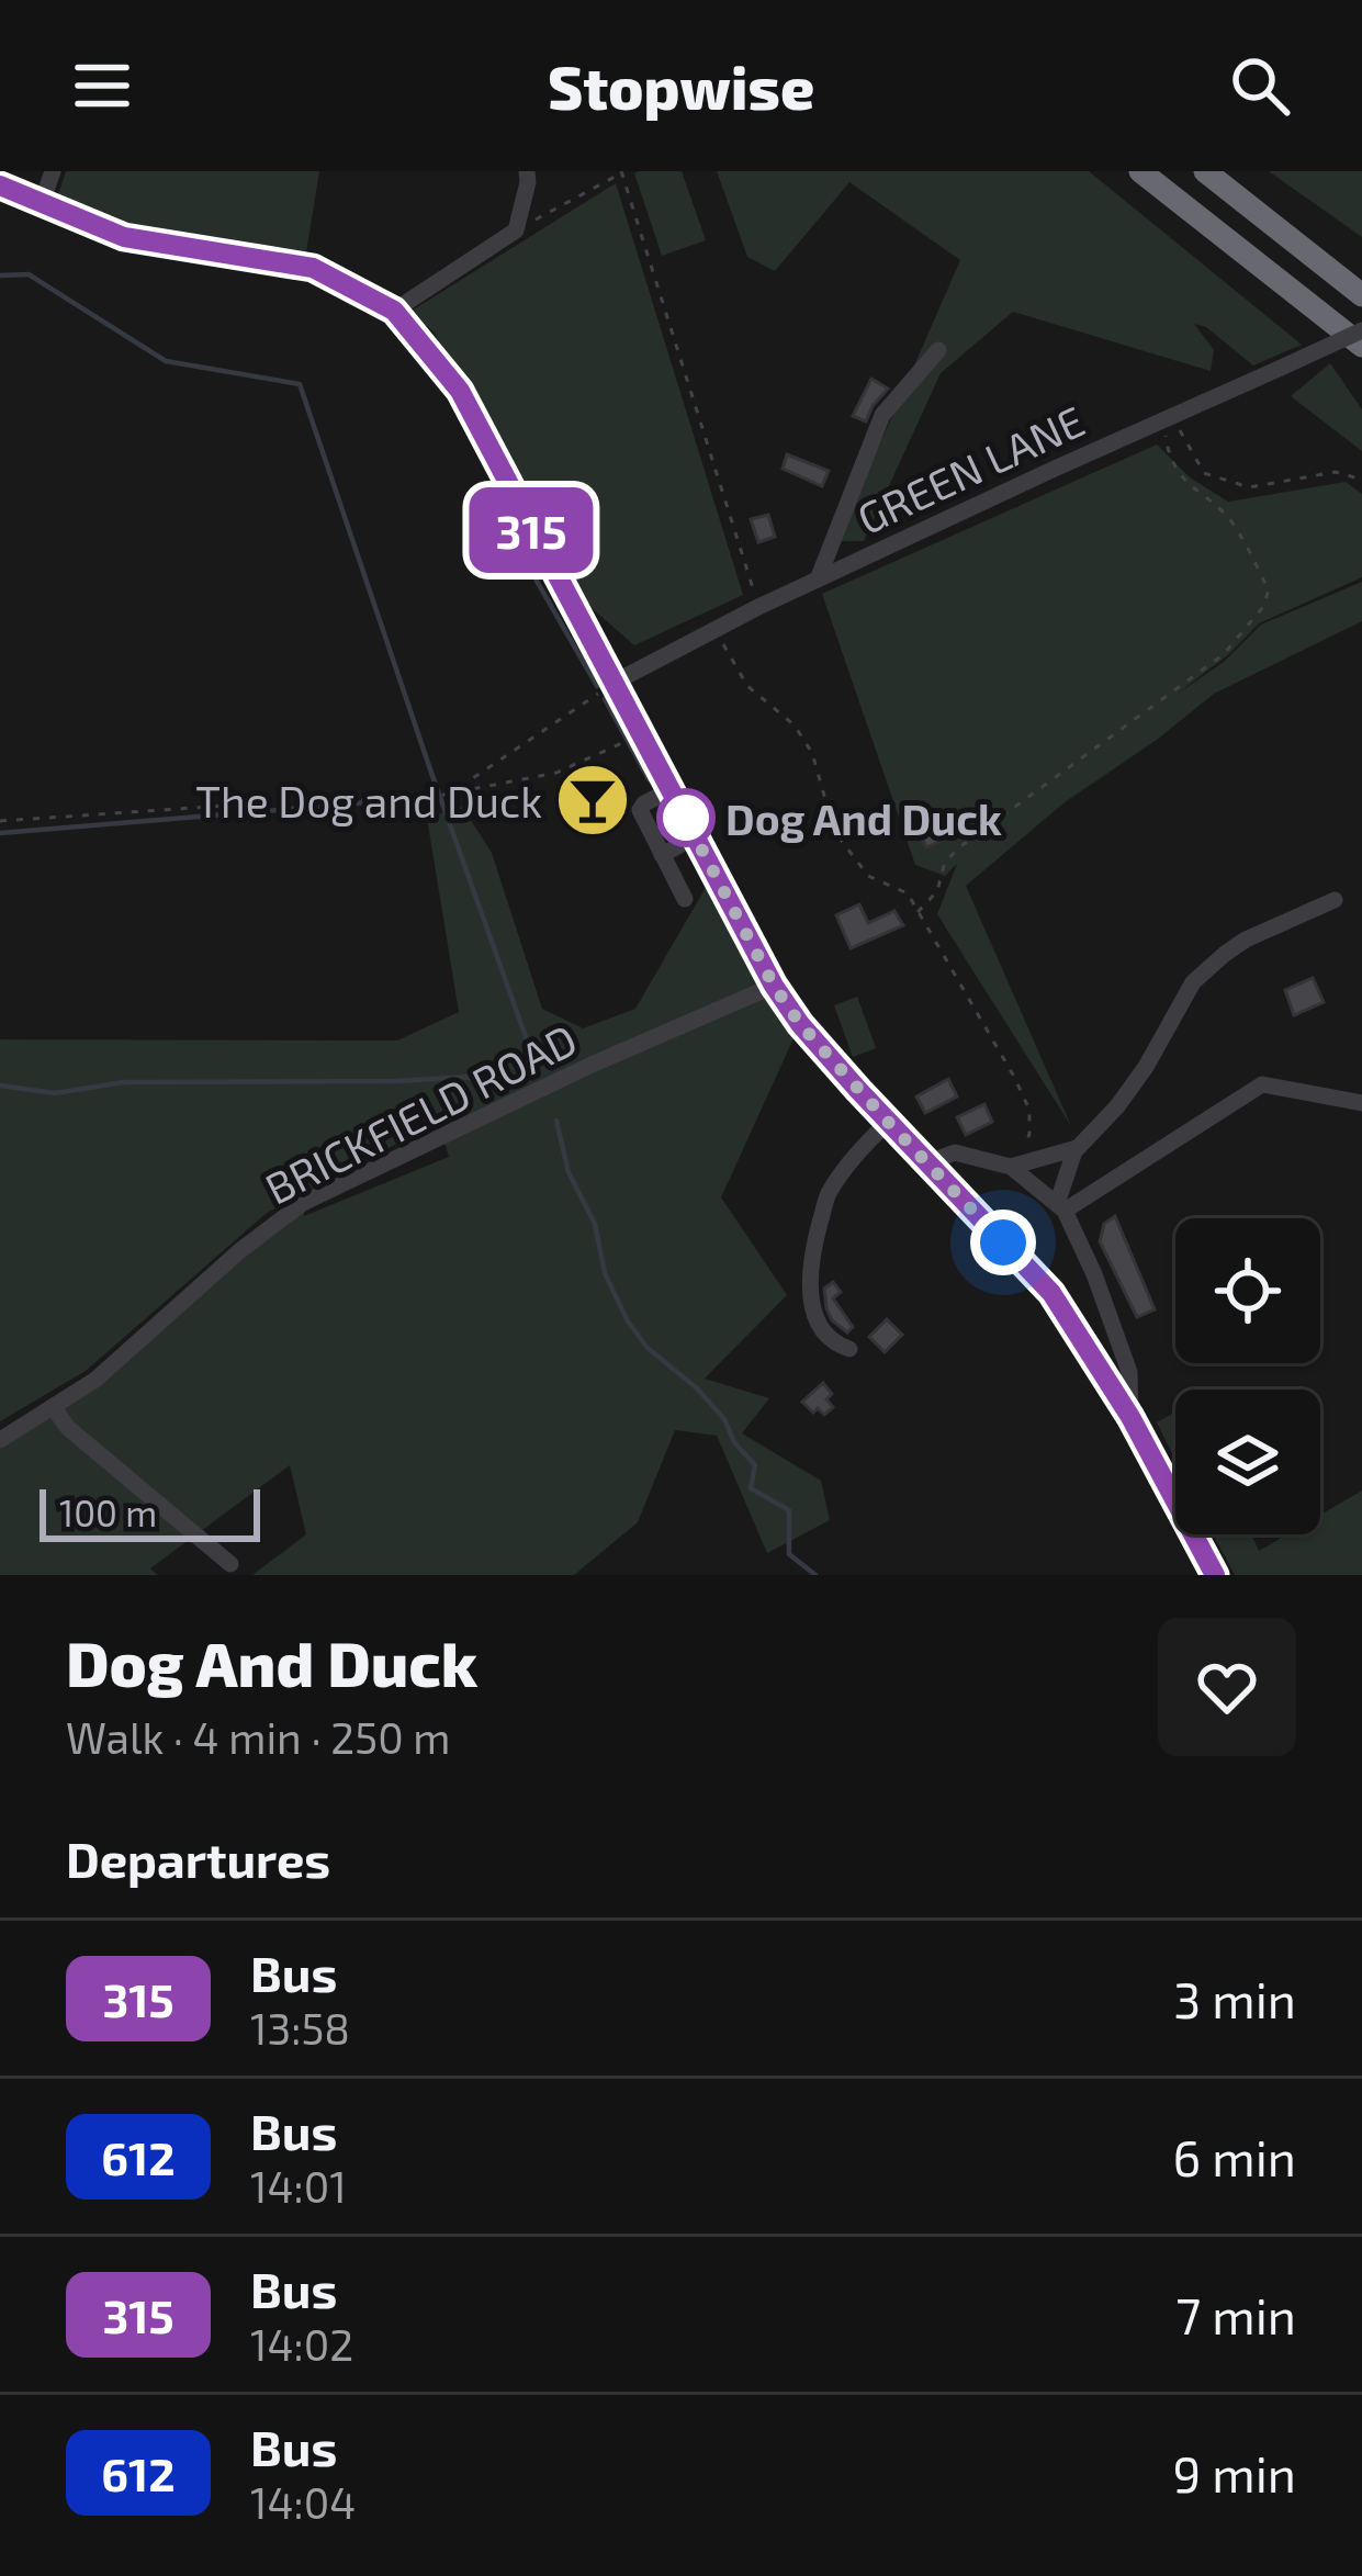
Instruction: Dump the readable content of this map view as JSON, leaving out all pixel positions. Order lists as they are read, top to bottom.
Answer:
{
  "streets": {
    "street": ["GREEN LANE", "BRICKFIELD ROAD"]
  },
  "places": {
    "bar": ["The Dog and Duck"],
    "other": ["Dog And Duck"]
  },
  "lines": ["bus line 315"],
  "scale_bar": "100 m",
  "page": {
    "header": "Stopwise",
    "on_map": "315",
    "scale": "100 m",
    "heading": [
      ["Dog And Duck", "Walk · 4 min · 250 m"],
      "Departures"
    ],
    "list": [
      {
        "mark": "315",
        "name": "Bus",
        "note": "13:58",
        "value": "3 min"
      },
      {
        "mark": "612",
        "name": "Bus",
        "note": "14:01",
        "value": "6 min"
      },
      {
        "mark": "315",
        "name": "Bus",
        "note": "14:02",
        "value": "7 min"
      },
      {
        "mark": "612",
        "name": "Bus",
        "note": "14:04",
        "value": "9 min"
      }
    ]
  }
}
